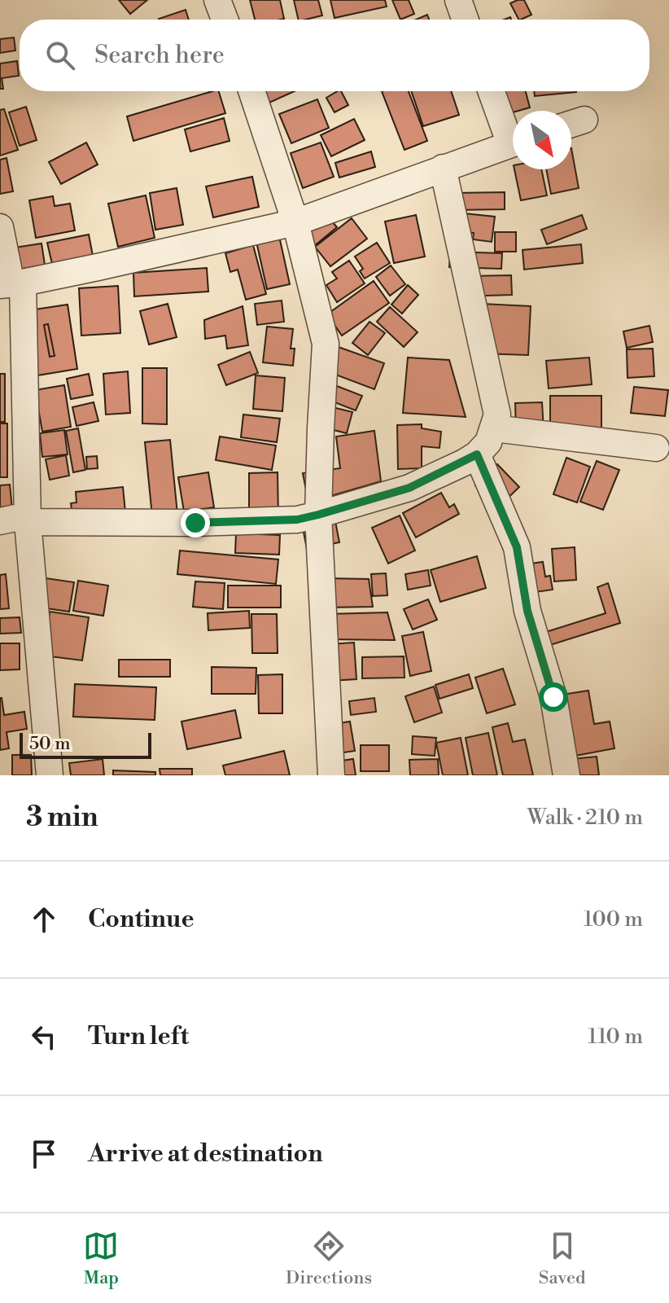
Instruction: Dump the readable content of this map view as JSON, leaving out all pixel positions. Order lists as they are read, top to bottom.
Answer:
{
  "scale_bar": "50 m",
  "north": "bottom right",
  "page": {
    "search": "Search here",
    "scale": "50 m",
    "heading": ["3 min", "Walk · 210 m"],
    "list": [
      ["Continue", "100 m"],
      ["Turn left", "110 m"],
      "Arrive at destination"
    ],
    "nav": ["Map", "Directions", "Saved"]
  }
}
